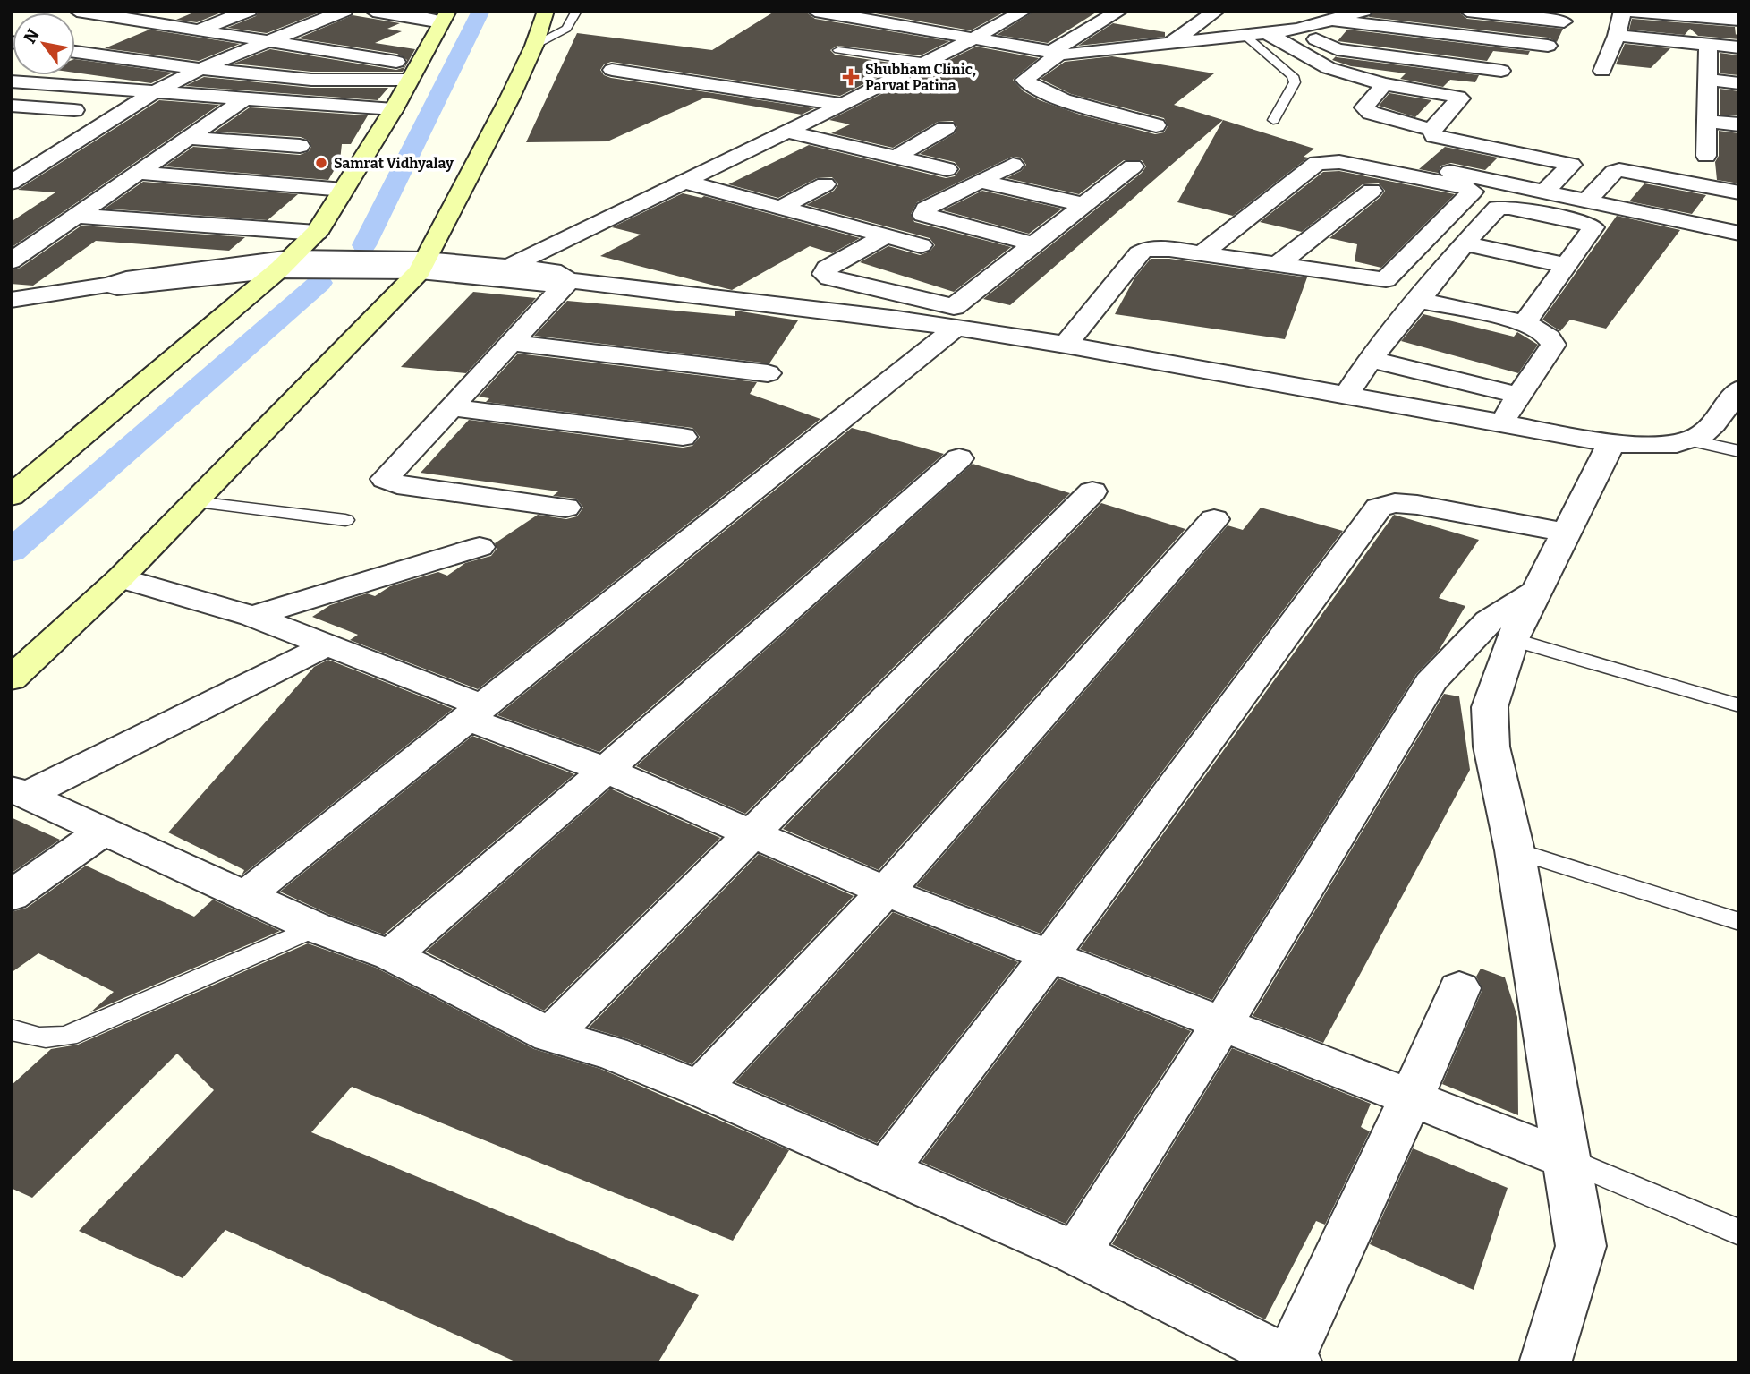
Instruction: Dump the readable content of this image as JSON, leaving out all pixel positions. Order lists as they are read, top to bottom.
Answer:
{
  "places": {
    "health": ["Shubham Clinic, Parvat Patina"],
    "other": ["Samrat Vidhyalay"]
  },
  "north": "top left"
}
